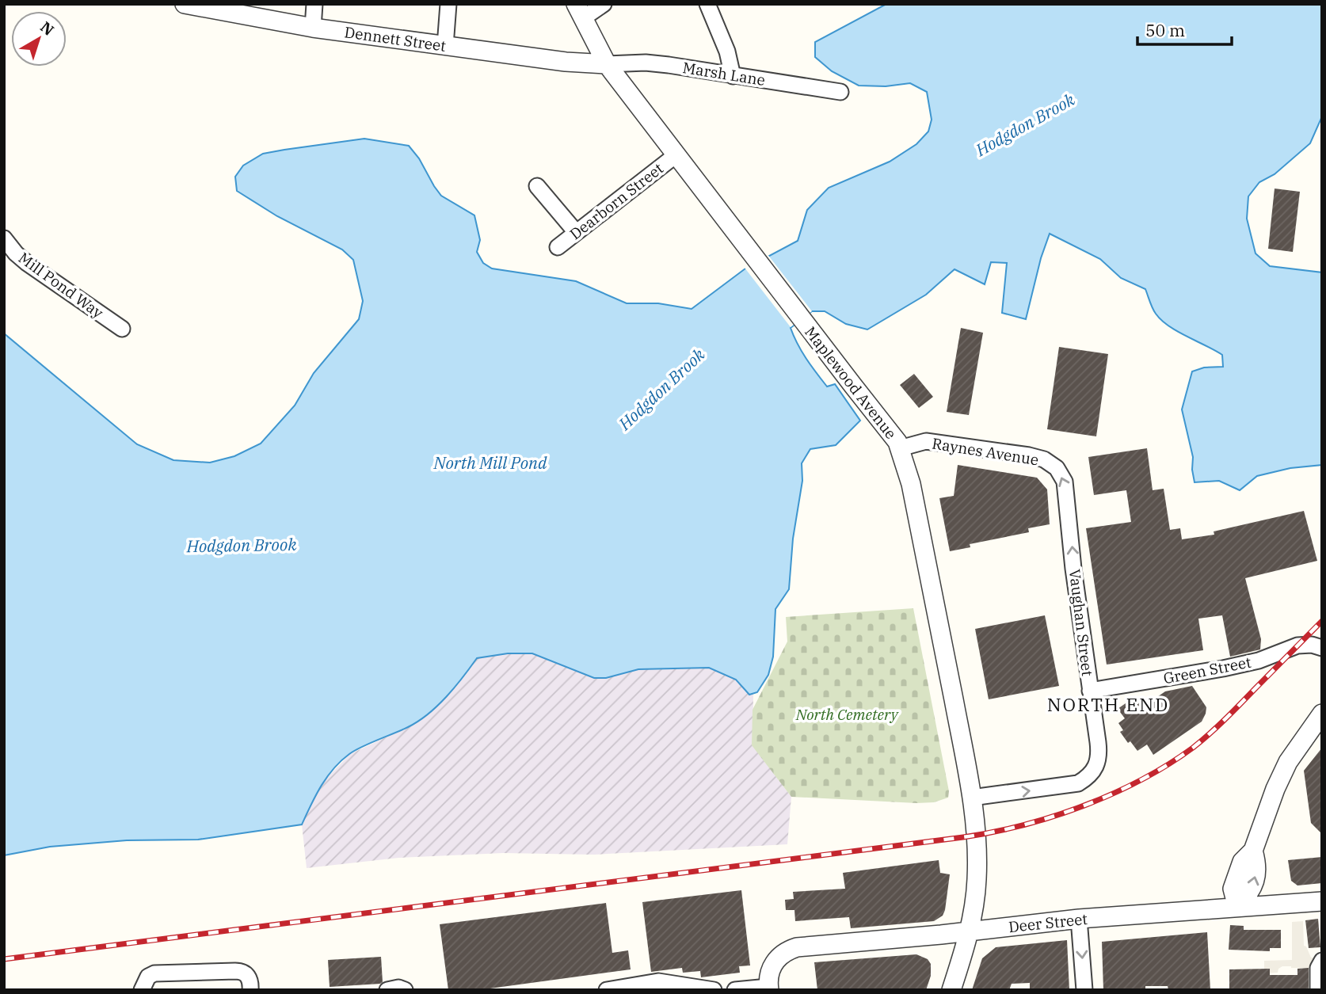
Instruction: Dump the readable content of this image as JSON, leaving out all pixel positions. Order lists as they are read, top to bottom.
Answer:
{
  "streets": {
    "street": [
      "Dennett Street",
      "Marsh Lane",
      "Dearborn Street",
      "Mill Pond Way",
      "Maplewood Avenue",
      "Raynes Avenue",
      "Vaughan Street",
      "Green Street",
      "Deer Street"
    ]
  },
  "crossings": [
    ["Dennett Street", "Marsh Lane"],
    ["Dennett Street", "Maplewood Avenue"],
    ["Marsh Lane", "Maplewood Avenue"],
    ["Dearborn Street", "Maplewood Avenue"],
    ["Maplewood Avenue", "Raynes Avenue"],
    ["Maplewood Avenue", "Vaughan Street"],
    ["Maplewood Avenue", "Deer Street"],
    ["Raynes Avenue", "Vaughan Street"],
    ["Vaughan Street", "Green Street"]
  ],
  "one_way": ["Raynes Avenue"],
  "districts": ["NORTH END"],
  "water": ["Hodgdon Brook", "North Mill Pond"],
  "parks": ["North Cemetery"],
  "scale_bar": "50 m",
  "north": "top right"
}
